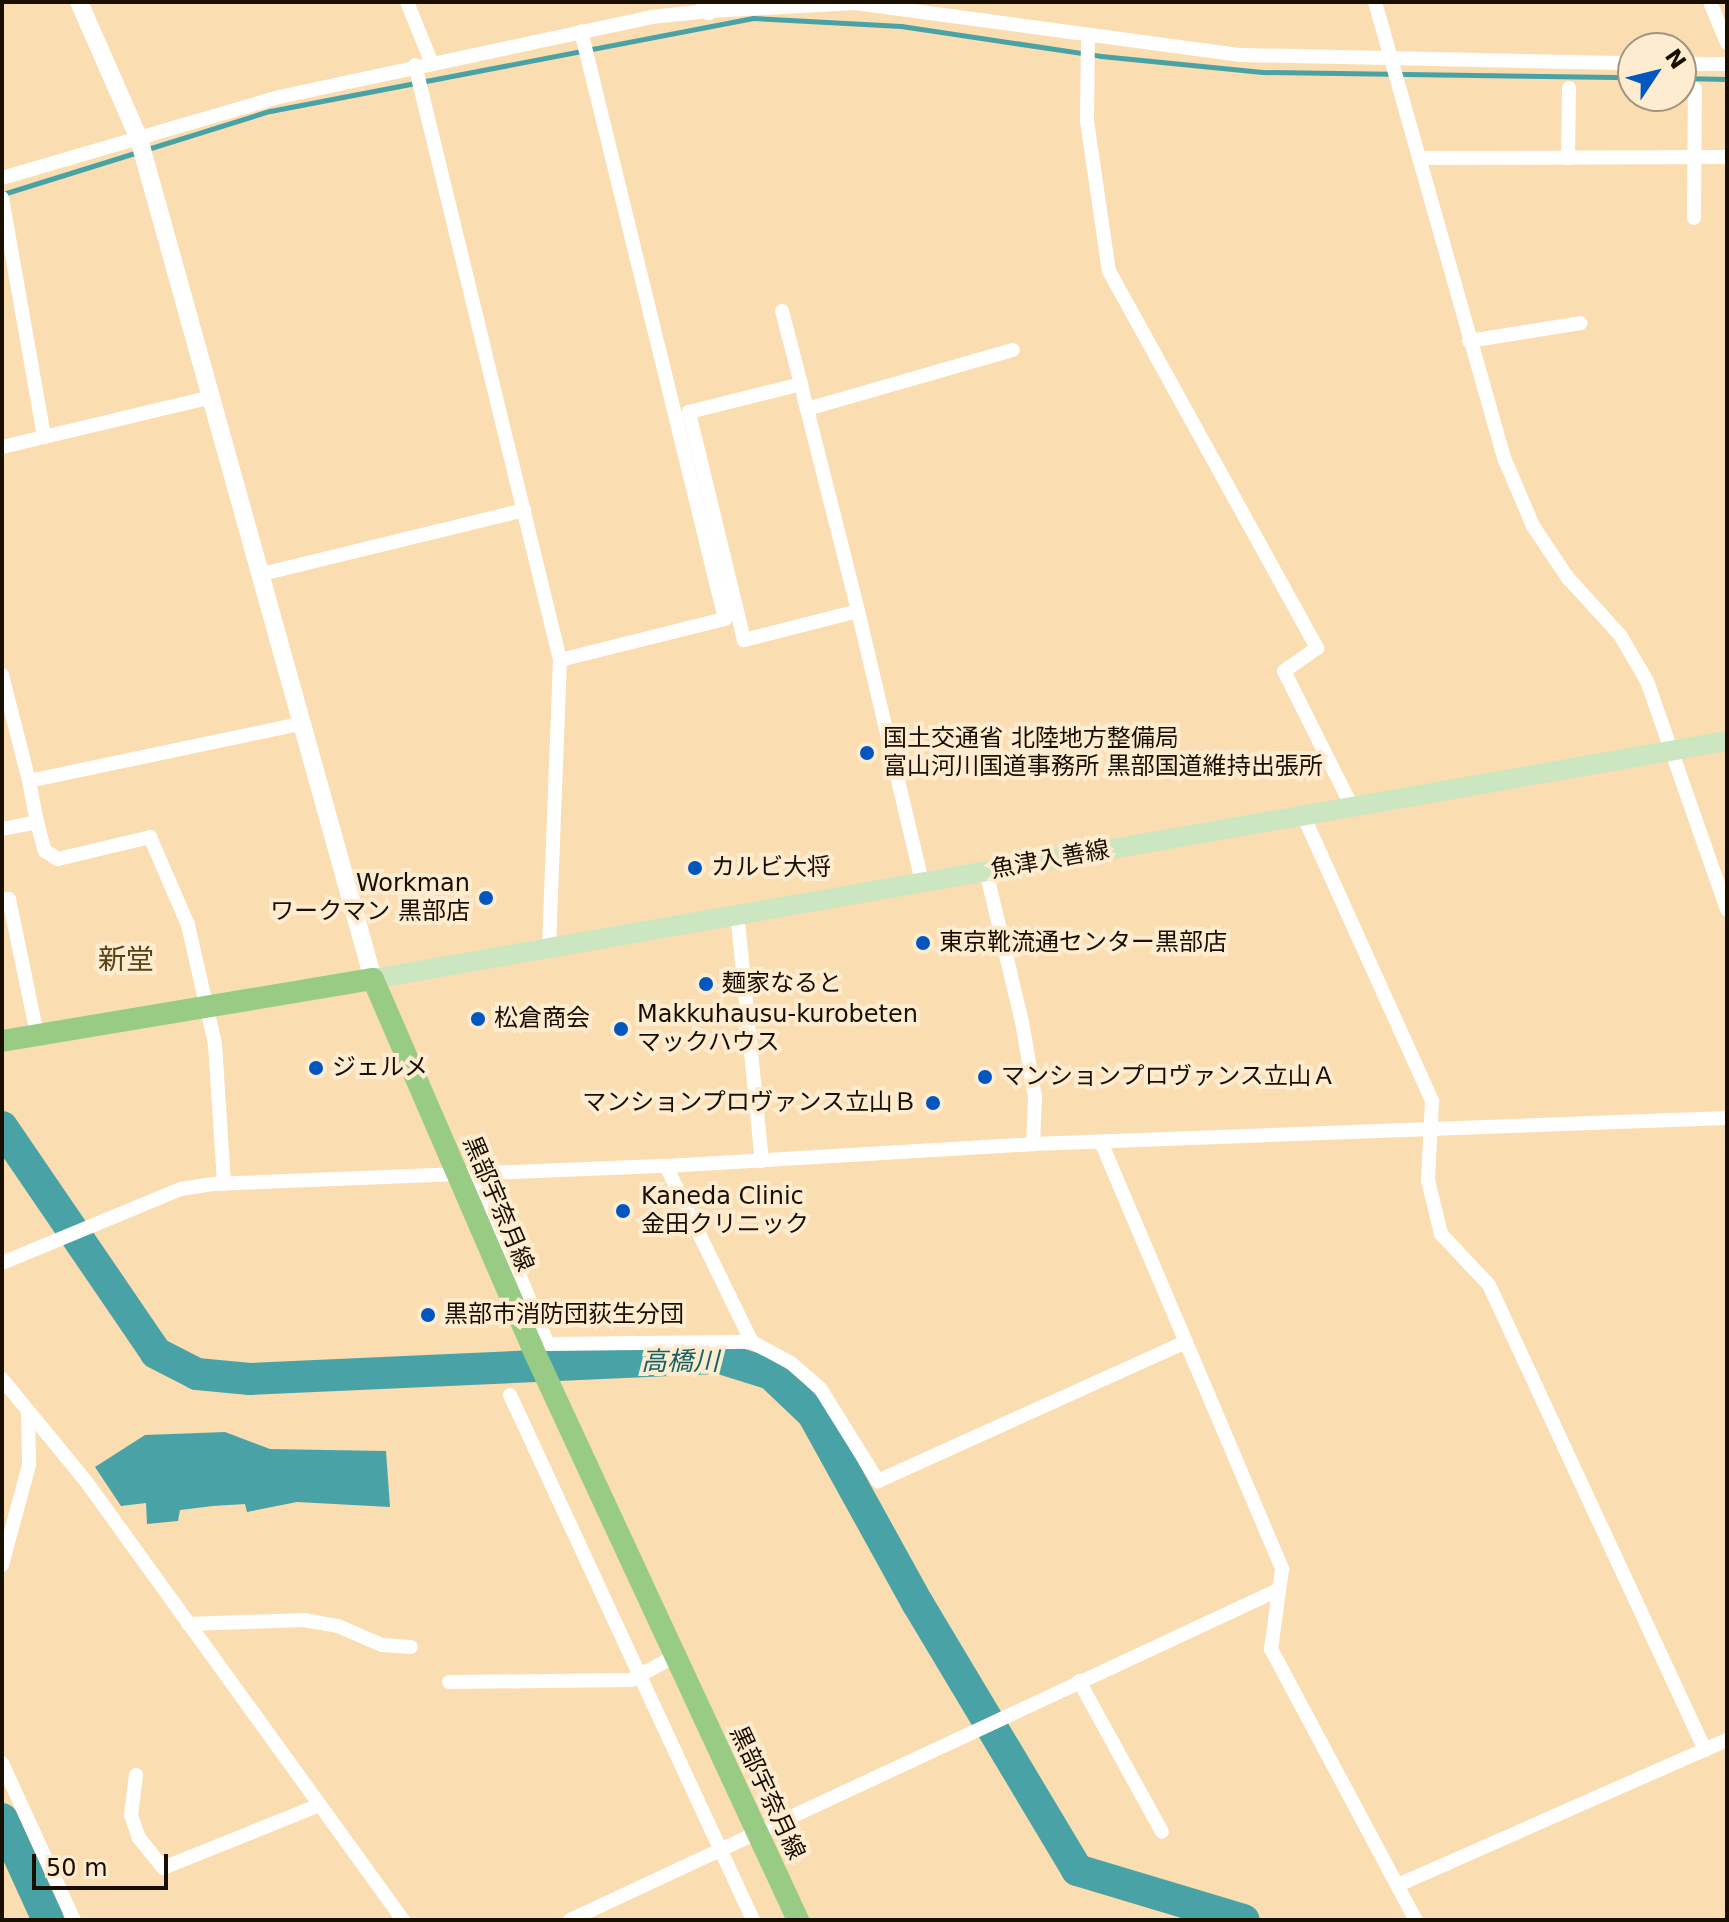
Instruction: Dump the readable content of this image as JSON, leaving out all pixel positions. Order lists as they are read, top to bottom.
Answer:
{
  "streets": {
    "main road": ["魚津入善線", "黒部宇奈月線"]
  },
  "crossings": [
    ["魚津入善線", "黒部宇奈月線"]
  ],
  "districts": ["新堂"],
  "water": ["高橋川"],
  "places": [
    "国土交通省 北陸地方整備局 富山河川国道事務所 黒部国道維持出張所",
    "カルビ大将",
    "Workman ワークマン 黒部店",
    "東京靴流通センター黒部店",
    "麺家なると",
    "松倉商会",
    "Makkuhausu-kurobeten マックハウス",
    "ジェルメ",
    "マンションプロヴァンス立山Ａ",
    "マンションプロヴァンス立山Ｂ",
    "Kaneda Clinic 金田クリニック",
    "黒部市消防団荻生分団"
  ],
  "scale_bar": "50 m",
  "north": "top right"
}
